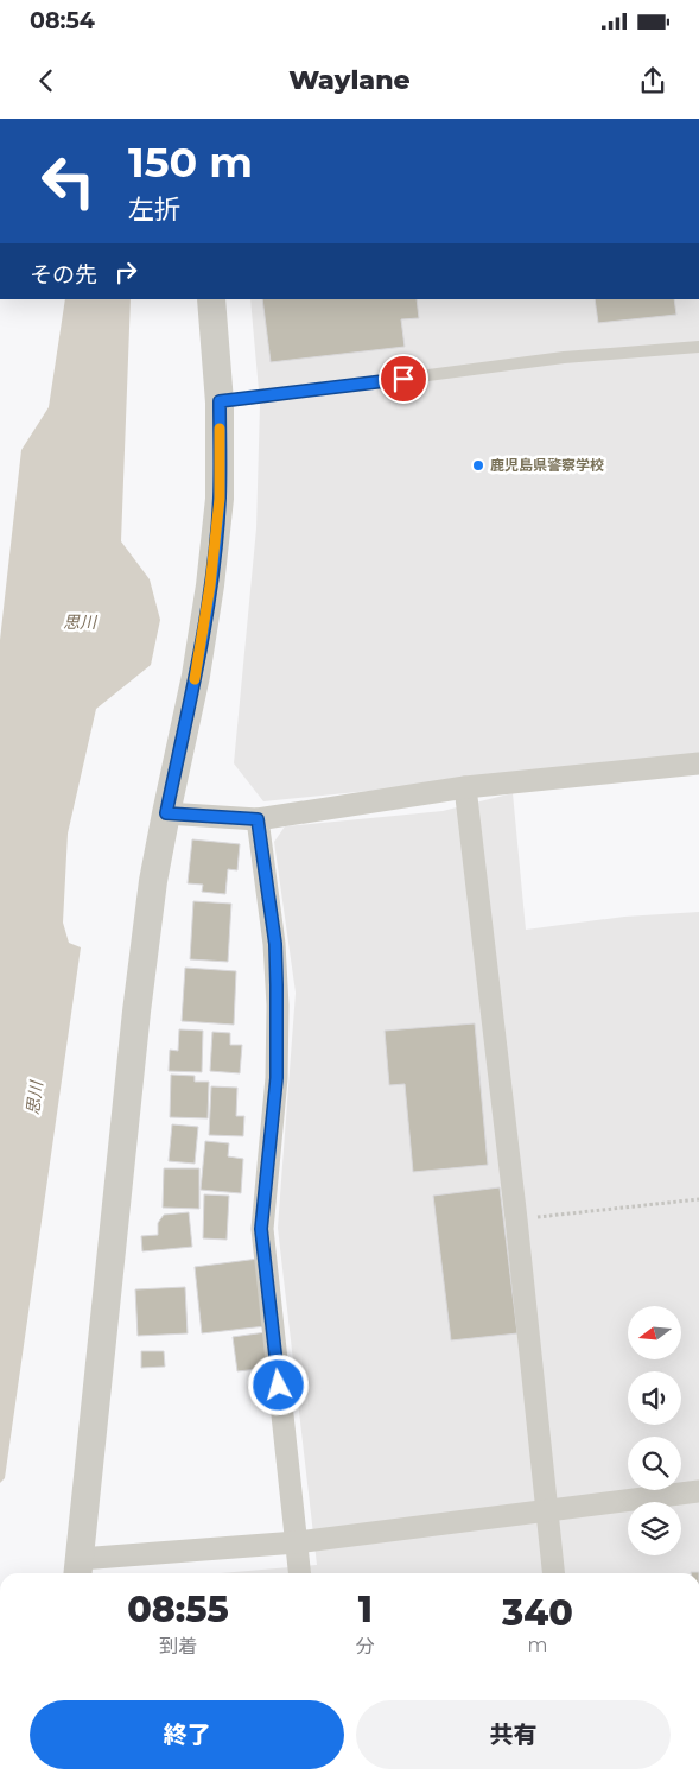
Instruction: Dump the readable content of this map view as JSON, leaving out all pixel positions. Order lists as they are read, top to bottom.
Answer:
{
  "water": ["思川"],
  "places": ["鹿児島県警察学校"],
  "north": "left",
  "page": {
    "status": "08:54",
    "header": "Waylane",
    "turn": ["150 m", "左折"],
    "then": "その先",
    "eta": [
      "08:55",
      "到着",
      "1",
      "分",
      "340",
      "m"
    ],
    "buttons": ["終了", "共有"]
  }
}
